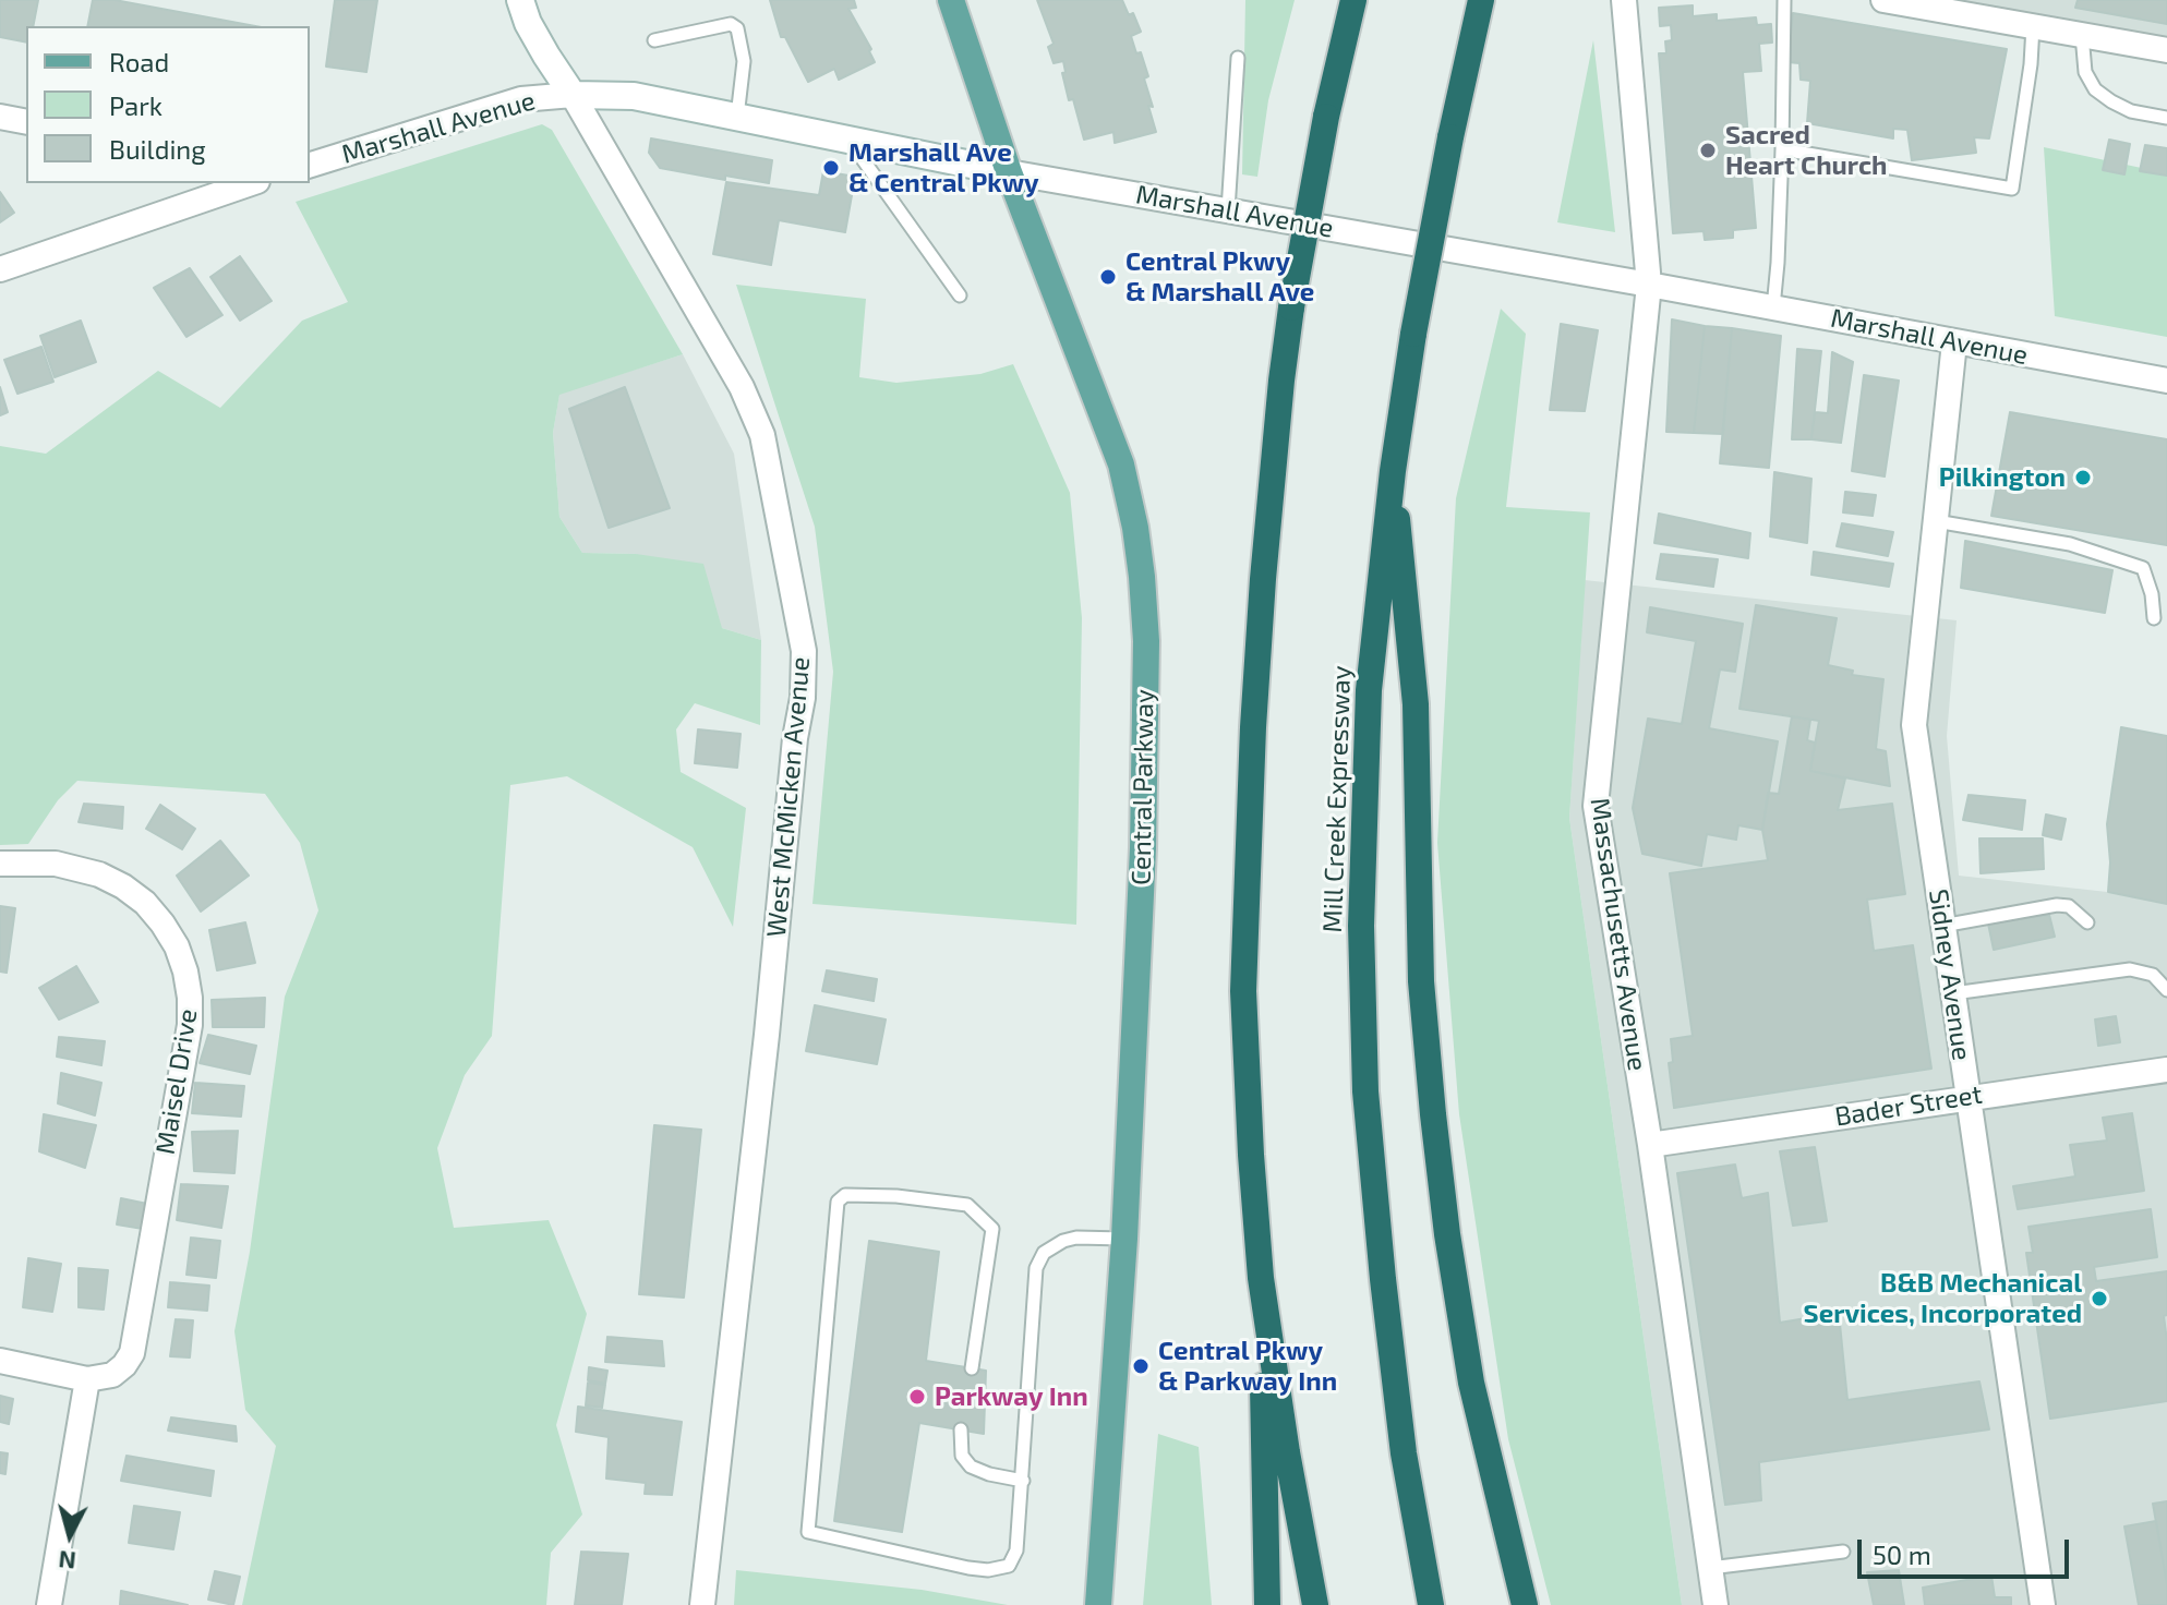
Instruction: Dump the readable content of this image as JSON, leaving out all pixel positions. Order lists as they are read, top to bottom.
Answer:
{
  "streets": {
    "highway": ["Mill Creek Expressway"],
    "main road": ["Central Parkway"],
    "street": [
      "Marshall Avenue",
      "West McMicken Avenue",
      "Massachusetts Avenue",
      "Sidney Avenue",
      "Maisel Drive",
      "Bader Street"
    ]
  },
  "crossings": [
    ["Marshall Avenue", "Central Parkway"],
    ["Marshall Avenue", "West McMicken Avenue"],
    ["Marshall Avenue", "Massachusetts Avenue"],
    ["Marshall Avenue", "Sidney Avenue"],
    ["Massachusetts Avenue", "Bader Street"],
    ["Sidney Avenue", "Bader Street"]
  ],
  "places": [
    "Sacred Heart Church",
    "Marshall Ave & Central Pkwy",
    "Central Pkwy & Marshall Ave",
    "Pilkington",
    "B&B Mechanical Services, Incorporated",
    "Central Pkwy & Parkway Inn",
    "Parkway Inn"
  ],
  "legend": ["Road", "Park", "Building"],
  "scale_bar": "50 m",
  "north": "bottom"
}
